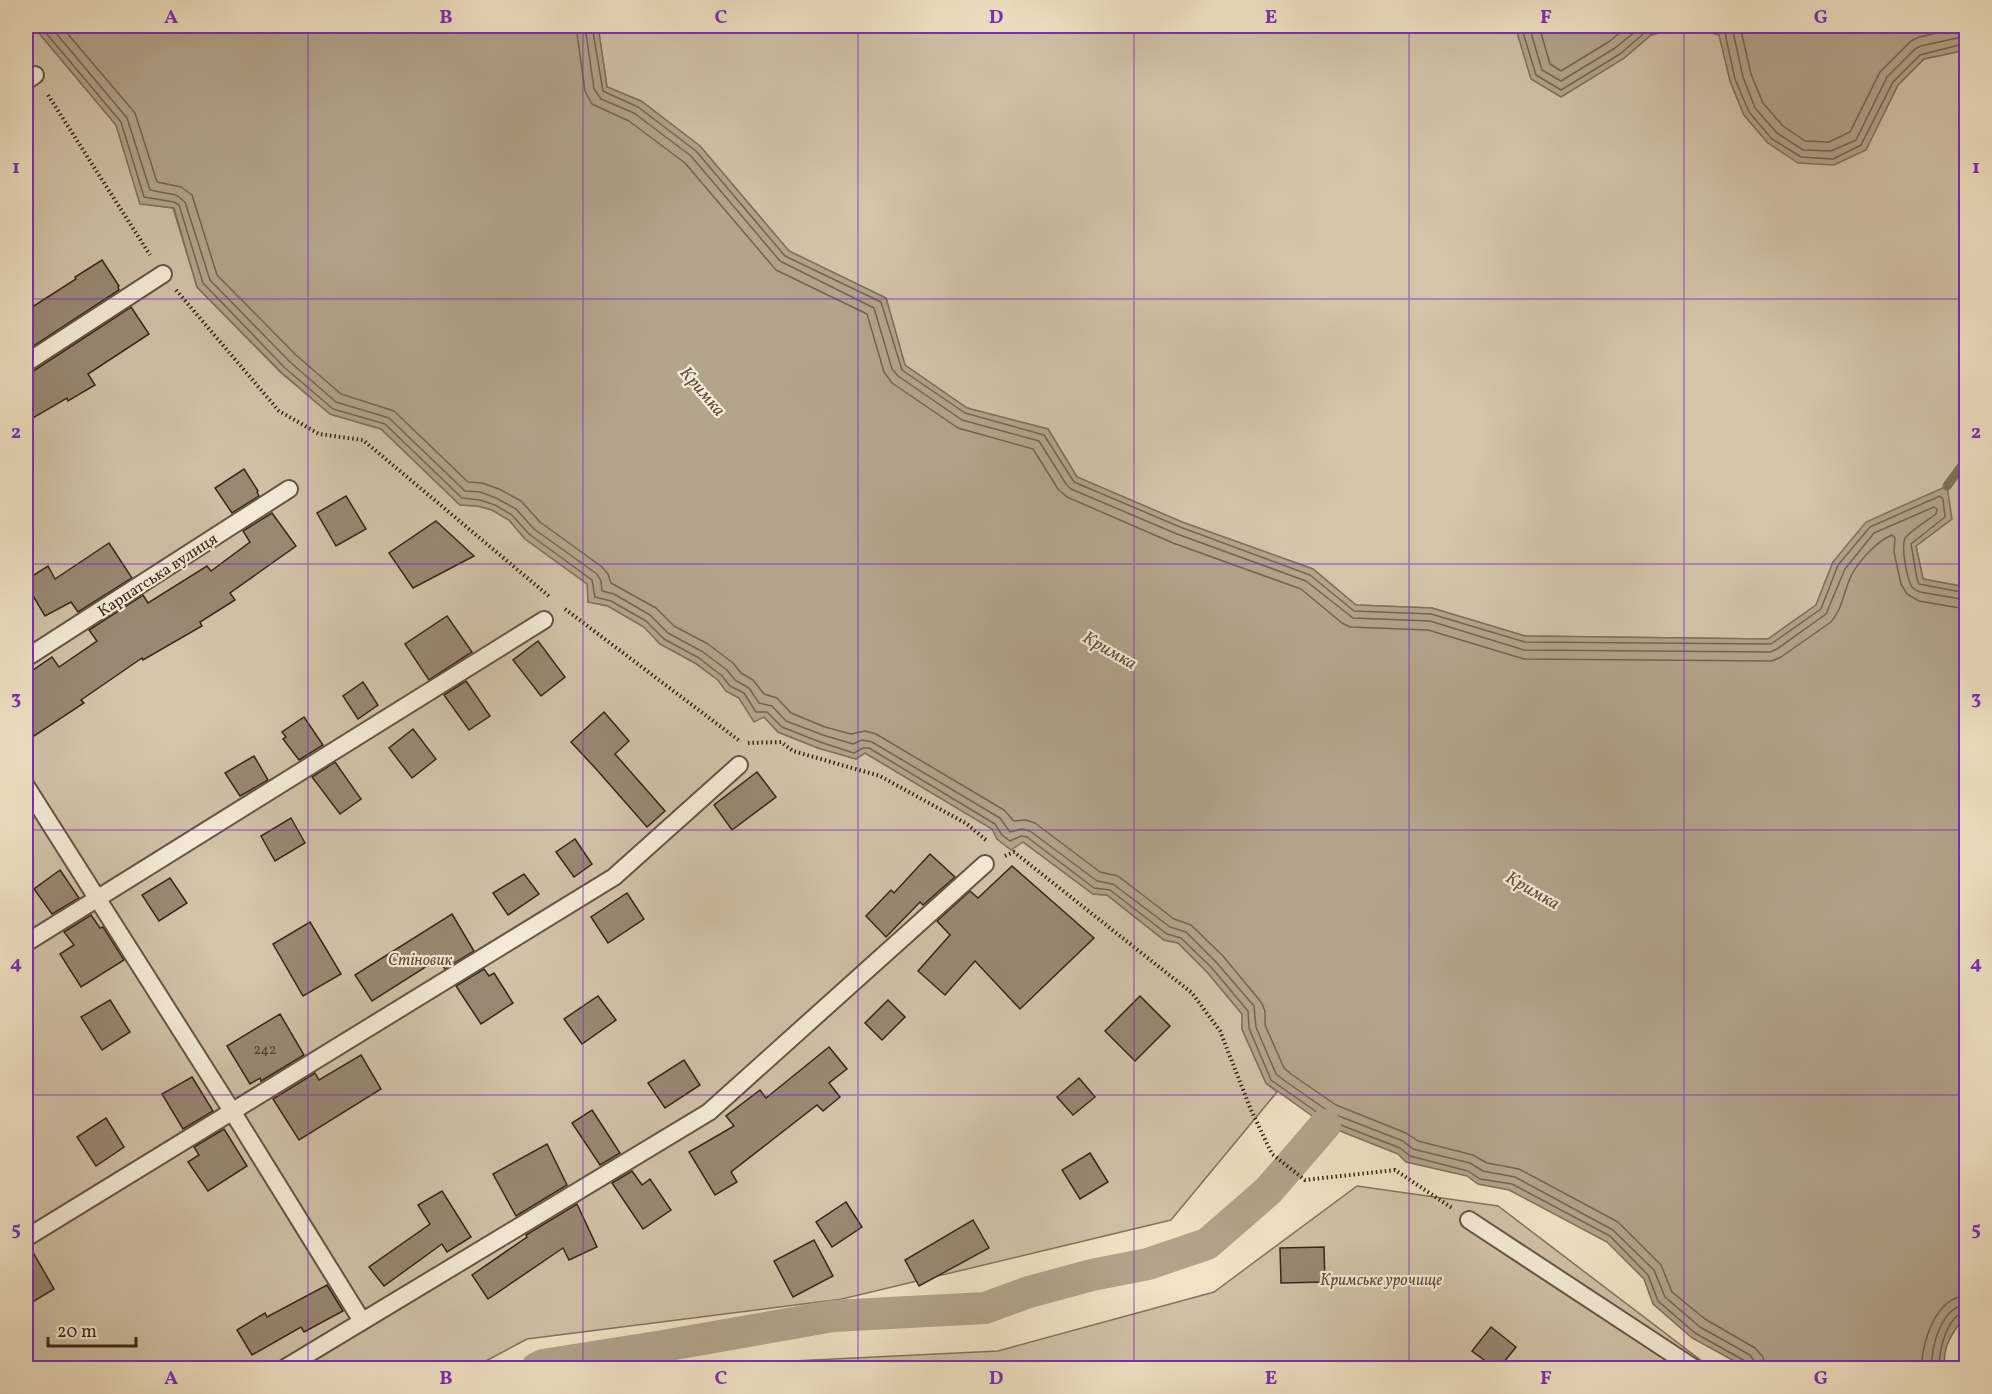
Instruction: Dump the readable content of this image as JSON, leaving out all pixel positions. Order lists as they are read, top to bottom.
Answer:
{
  "streets": {
    "lane": ["Карпатська вулиця"]
  },
  "water": ["Кримка"],
  "parks": ["Стіновик", "Кримське урочище"],
  "house_numbers": ["242"],
  "scale_bar": "20 m",
  "grid": {
    "columns": [
      "A",
      "B",
      "C",
      "D",
      "E",
      "F",
      "G"
    ],
    "rows": [
      "1",
      "2",
      "3",
      "4",
      "5"
    ]
  }
}
